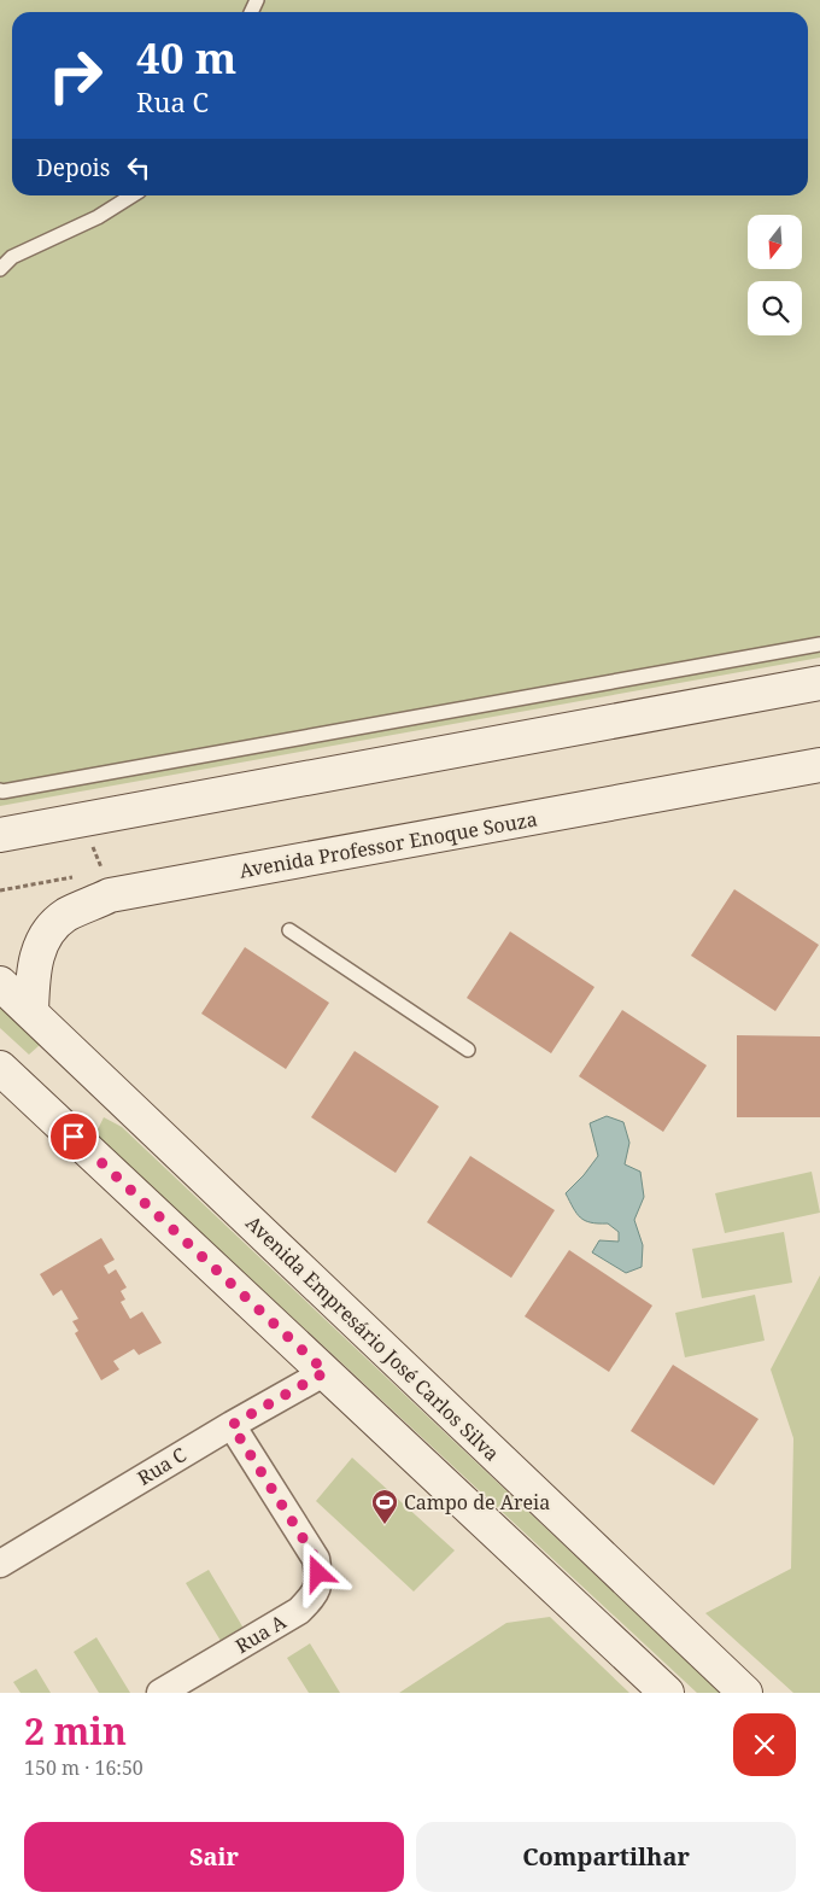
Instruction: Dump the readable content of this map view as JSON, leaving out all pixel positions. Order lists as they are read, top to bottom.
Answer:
{
  "streets": {
    "main road": ["Avenida Professor Enoque Souza", "Avenida Empresário José Carlos Silva"],
    "street": ["Rua C", "Rua A"]
  },
  "crossings": [
    ["Avenida Professor Enoque Souza", "Avenida Empresário José Carlos Silva"],
    ["Rua C", "Rua A"]
  ],
  "places": {
    "sports": ["Campo de Areia"]
  },
  "north": "bottom",
  "page": {
    "turn": ["40 m", "Rua C"],
    "then": "Depois",
    "heading": ["2 min", "150 m · 16:50"],
    "buttons": ["Sair", "Compartilhar"]
  }
}
